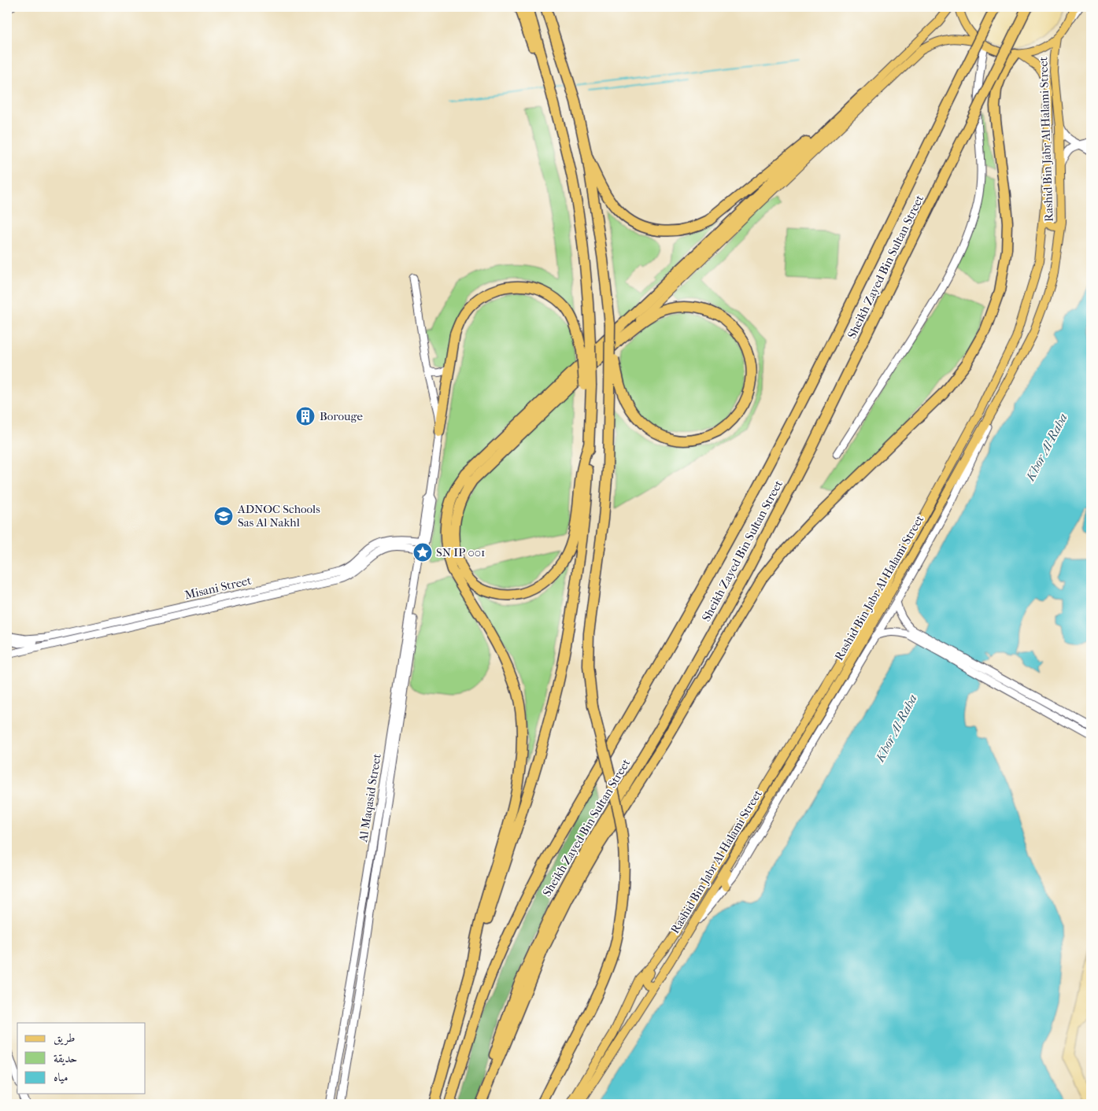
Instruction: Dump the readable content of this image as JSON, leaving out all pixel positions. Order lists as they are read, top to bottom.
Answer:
{
  "streets": {
    "highway": ["Sheikh Zayed Bin Sultan Street"],
    "main road": ["Rashid Bin Jabr Al Halami Street"],
    "street": ["Misani Street", "Al Maqasid Street"]
  },
  "crossings": [
    ["Misani Street", "Al Maqasid Street"]
  ],
  "water": ["Khor Al-Raha"],
  "places": {
    "building": ["Borouge"],
    "school or university": ["ADNOC Schools Sas Al Nakhl"],
    "place": ["SN IP 001"]
  },
  "legend": ["طريق", "حديقة", "مياه"]
}
